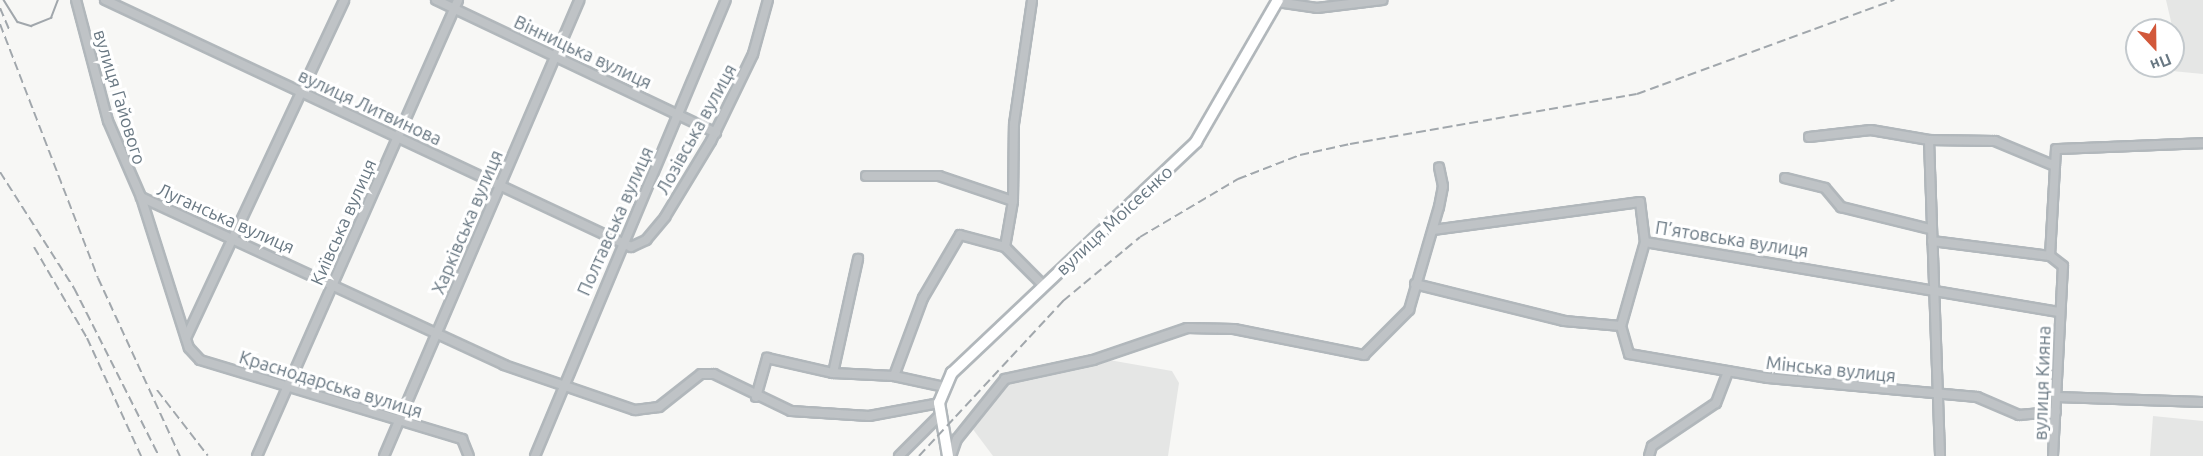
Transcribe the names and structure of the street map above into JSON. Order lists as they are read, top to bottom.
{
  "streets": {
    "street": [
      "Вінницька вулиця",
      "вулиця Гайового",
      "вулиця Литвинова",
      "Лозівська вулиця",
      "Луганська вулиця",
      "вулиця Моісеєнко",
      "Полтавська вулиця",
      "Київська вулиця",
      "Харківська вулиця",
      "П’ятовська вулиця",
      "Мінська вулиця",
      "вулиця Кияна",
      "Краснодарська вулиця"
    ]
  },
  "crossings": [
    ["Вінницька вулиця", "Лозівська вулиця"],
    ["Вінницька вулиця", "Полтавська вулиця"],
    ["Вінницька вулиця", "Київська вулиця"],
    ["Вінницька вулиця", "Харківська вулиця"],
    ["вулиця Гайового", "Луганська вулиця"],
    ["вулиця Гайового", "Краснодарська вулиця"],
    ["вулиця Литвинова", "Лозівська вулиця"],
    ["вулиця Литвинова", "Полтавська вулиця"],
    ["вулиця Литвинова", "Київська вулиця"],
    ["вулиця Литвинова", "Харківська вулиця"],
    ["Лозівська вулиця", "Полтавська вулиця"],
    ["Луганська вулиця", "Полтавська вулиця"],
    ["Луганська вулиця", "Київська вулиця"],
    ["Луганська вулиця", "Харківська вулиця"],
    ["Київська вулиця", "Краснодарська вулиця"],
    ["Харківська вулиця", "Краснодарська вулиця"],
    ["П’ятовська вулиця", "вулиця Кияна"],
    ["Мінська вулиця", "вулиця Кияна"]
  ],
  "north": "bottom"
}
